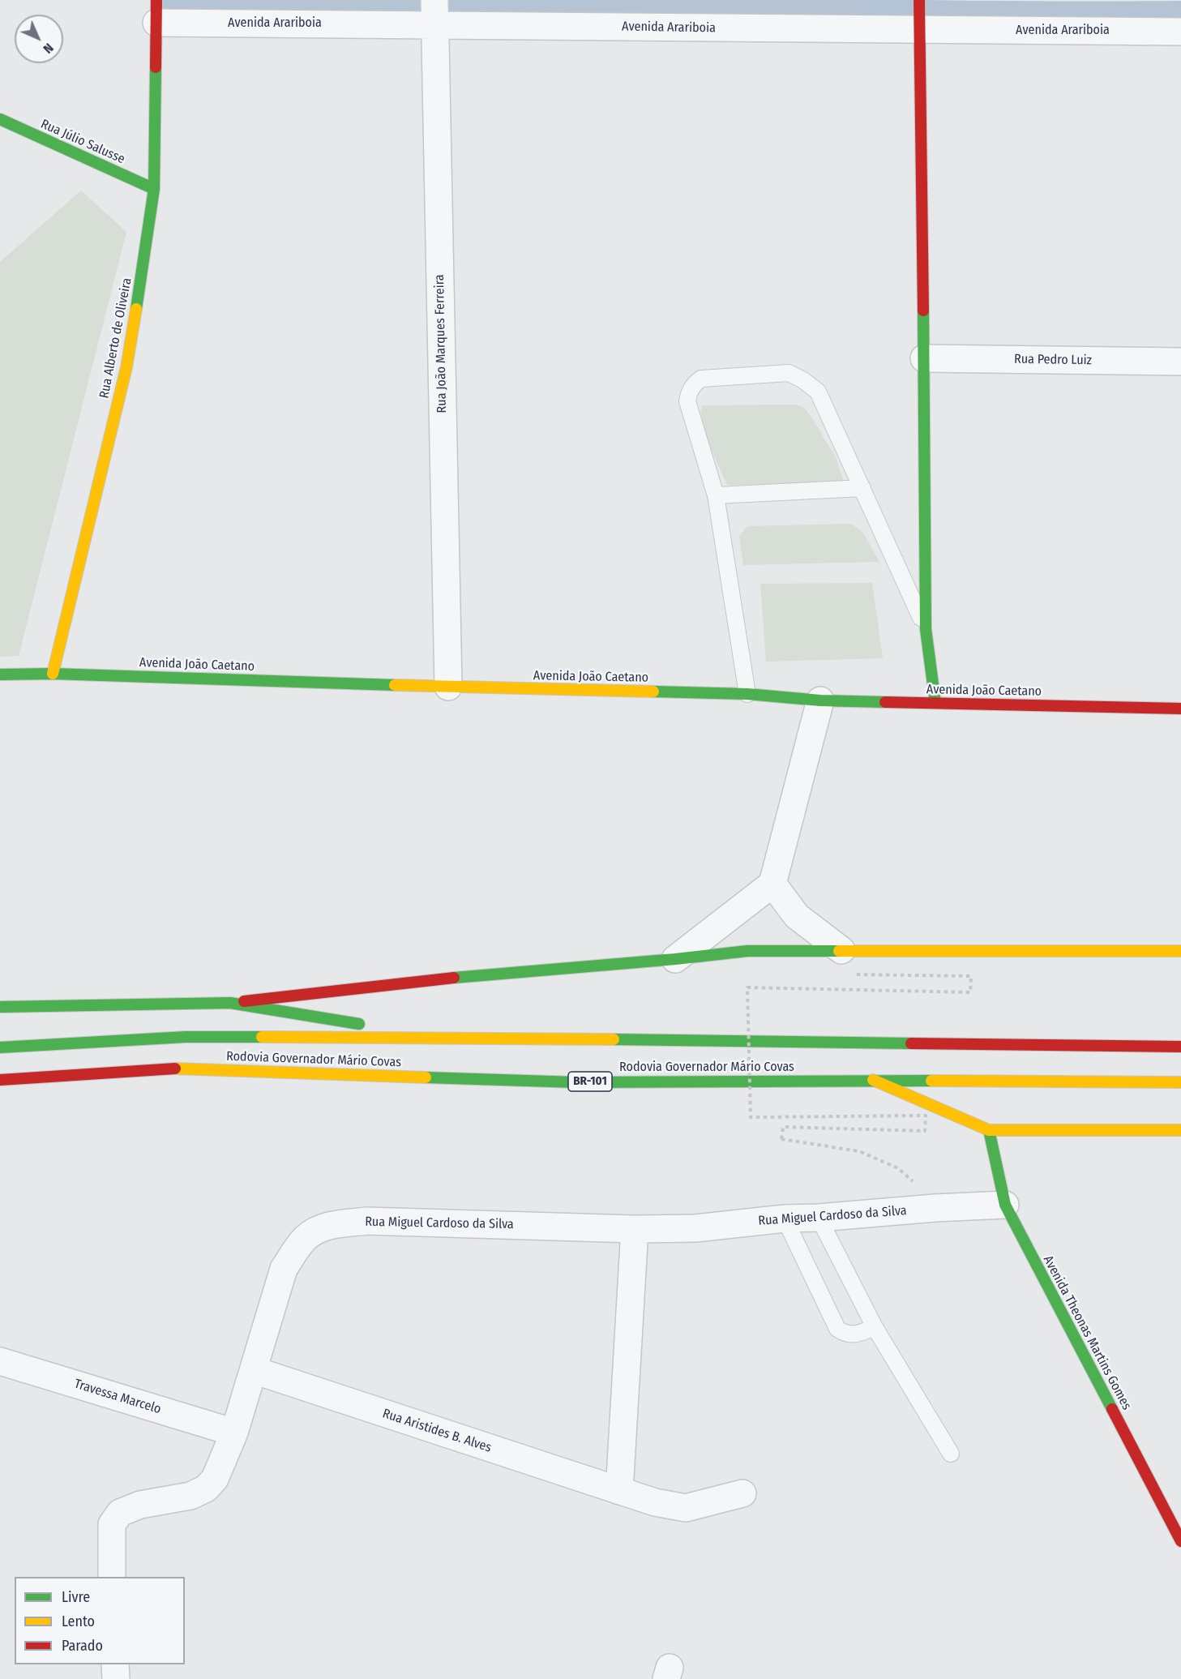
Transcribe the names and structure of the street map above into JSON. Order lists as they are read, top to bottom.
{
  "streets": {
    "main road": [
      "Rua Júlio Salusse",
      "Rua Alberto de Oliveira",
      "Avenida João Caetano",
      "Rodovia Governador Mário Covas",
      "BR-101",
      "Avenida Theonas Martins Gomes"
    ],
    "street": [
      "Avenida Arariboia",
      "Rua João Marques Ferreira",
      "Rua Pedro Luiz",
      "Rua Miguel Cardoso da Silva",
      "Travessa Marcelo",
      "Rua Aristides B. Alves"
    ]
  },
  "crossings": [
    ["Avenida Arariboia", "Rua Alberto de Oliveira"],
    ["Avenida Arariboia", "Rua João Marques Ferreira"],
    ["Rua Júlio Salusse", "Rua Alberto de Oliveira"],
    ["Rua Alberto de Oliveira", "Avenida João Caetano"],
    ["Rua João Marques Ferreira", "Avenida João Caetano"],
    ["Rua Miguel Cardoso da Silva", "Avenida Theonas Martins Gomes"],
    ["Rua Miguel Cardoso da Silva", "Travessa Marcelo"],
    ["Rua Miguel Cardoso da Silva", "Rua Aristides B. Alves"]
  ],
  "legend": ["Livre", "Lento", "Parado"],
  "north": "bottom right"
}
